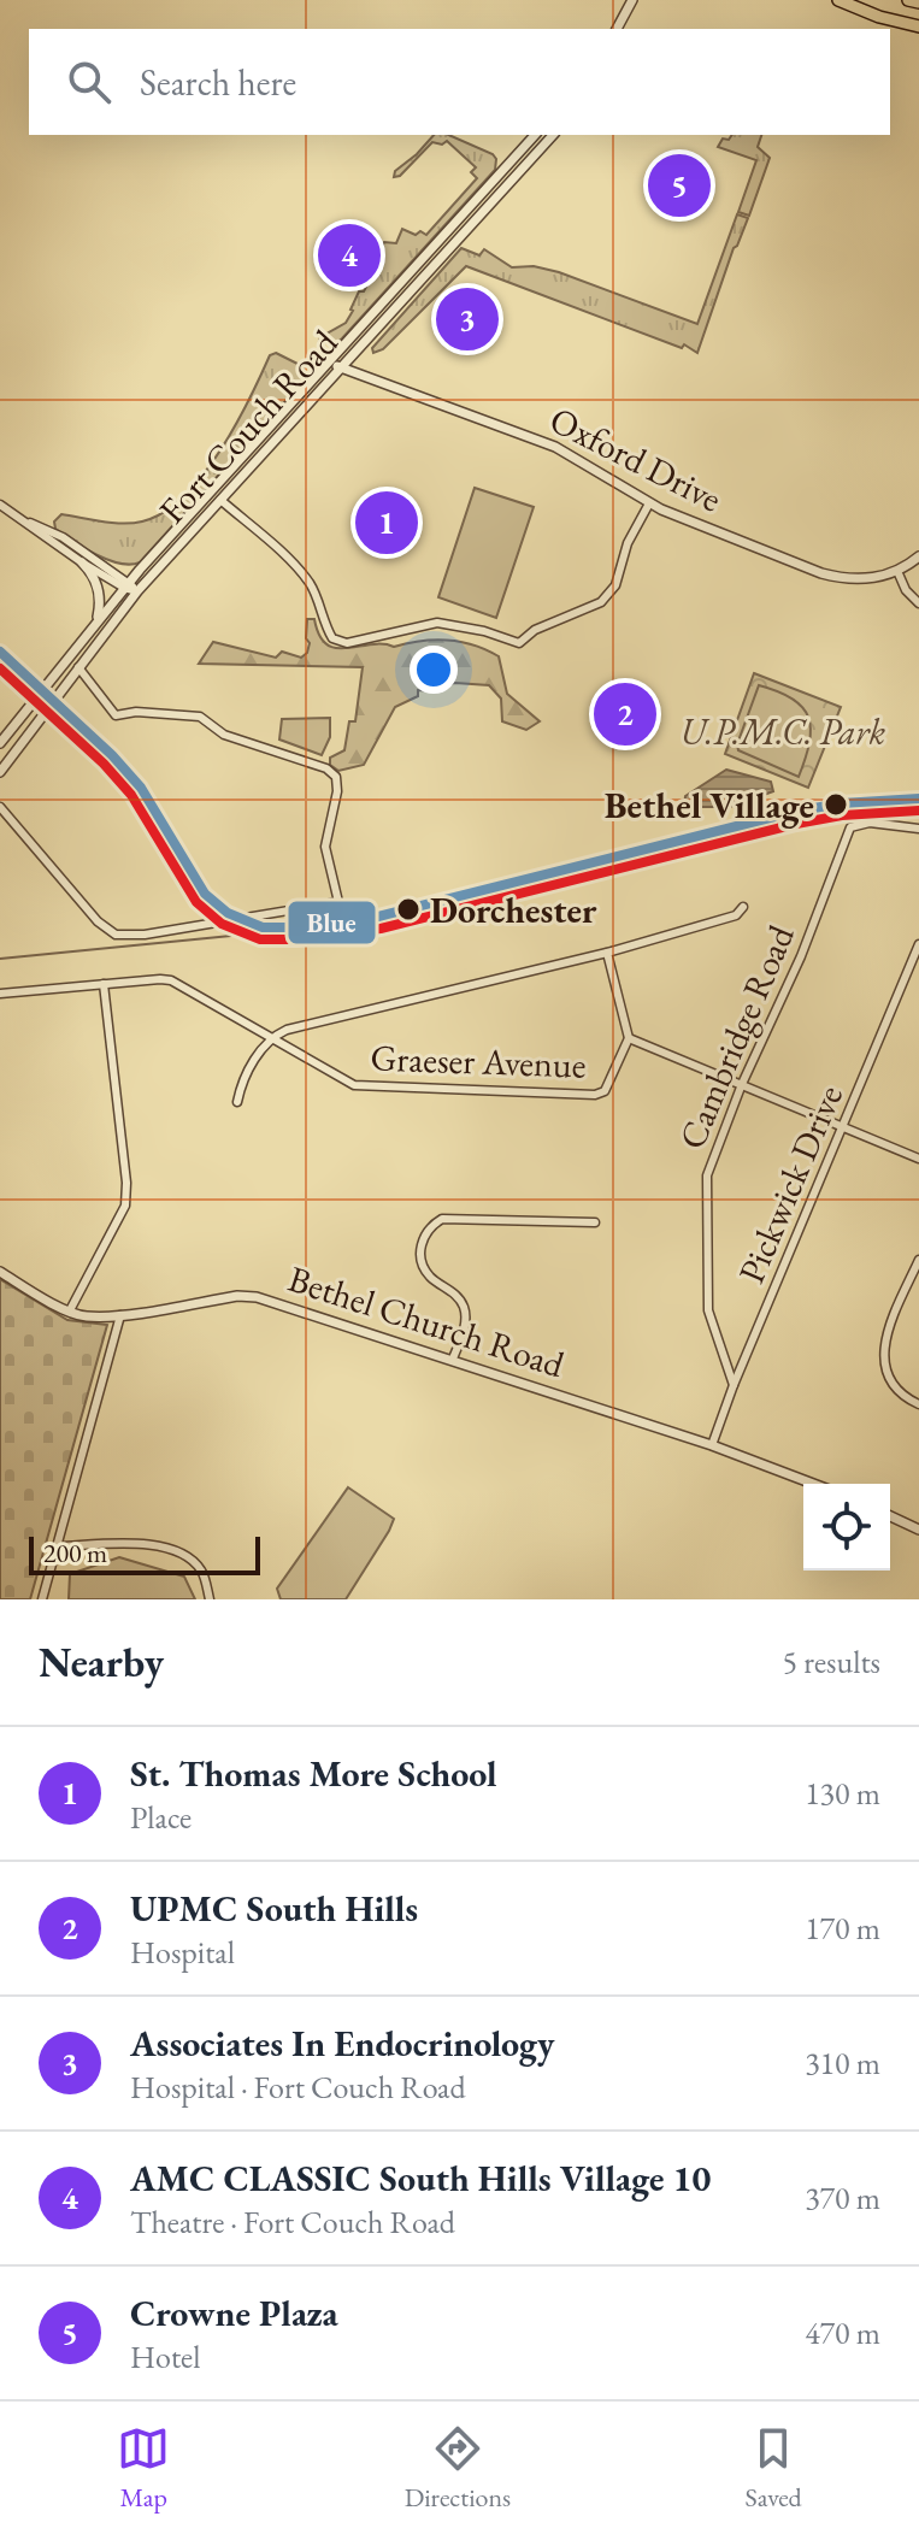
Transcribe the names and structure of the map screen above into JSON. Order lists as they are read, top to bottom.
{
  "streets": {
    "street": [
      "Fort Couch Road",
      "Oxford Drive",
      "Cambridge Road",
      "Graeser Avenue",
      "Pickwick Drive",
      "Bethel Church Road"
    ]
  },
  "crossings": [
    ["Fort Couch Road", "Oxford Drive"],
    ["Cambridge Road", "Pickwick Drive"],
    ["Pickwick Drive", "Bethel Church Road"]
  ],
  "parks": ["U.P.M.C. Park"],
  "places": ["Bethel Village", "Dorchester"],
  "lines": ["transit line Blue"],
  "scale_bar": "200 m",
  "page": {
    "search": "Search here",
    "pins": [
      "5",
      "4",
      "3",
      "1",
      "2"
    ],
    "scale": "200 m",
    "heading": ["Nearby", "5 results"],
    "list": [
      {
        "mark": "1",
        "name": "St. Thomas More School",
        "note": "Place",
        "value": "130 m"
      },
      {
        "mark": "2",
        "name": "UPMC South Hills",
        "note": "Hospital",
        "value": "170 m"
      },
      {
        "mark": "3",
        "name": "Associates In Endocrinology",
        "note": "Hospital · Fort Couch Road",
        "value": "310 m"
      },
      {
        "mark": "4",
        "name": "AMC CLASSIC South Hills Village 10",
        "note": "Theatre · Fort Couch Road",
        "value": "370 m"
      },
      {
        "mark": "5",
        "name": "Crowne Plaza",
        "note": "Hotel",
        "value": "470 m"
      }
    ],
    "nav": ["Map", "Directions", "Saved"]
  }
}
